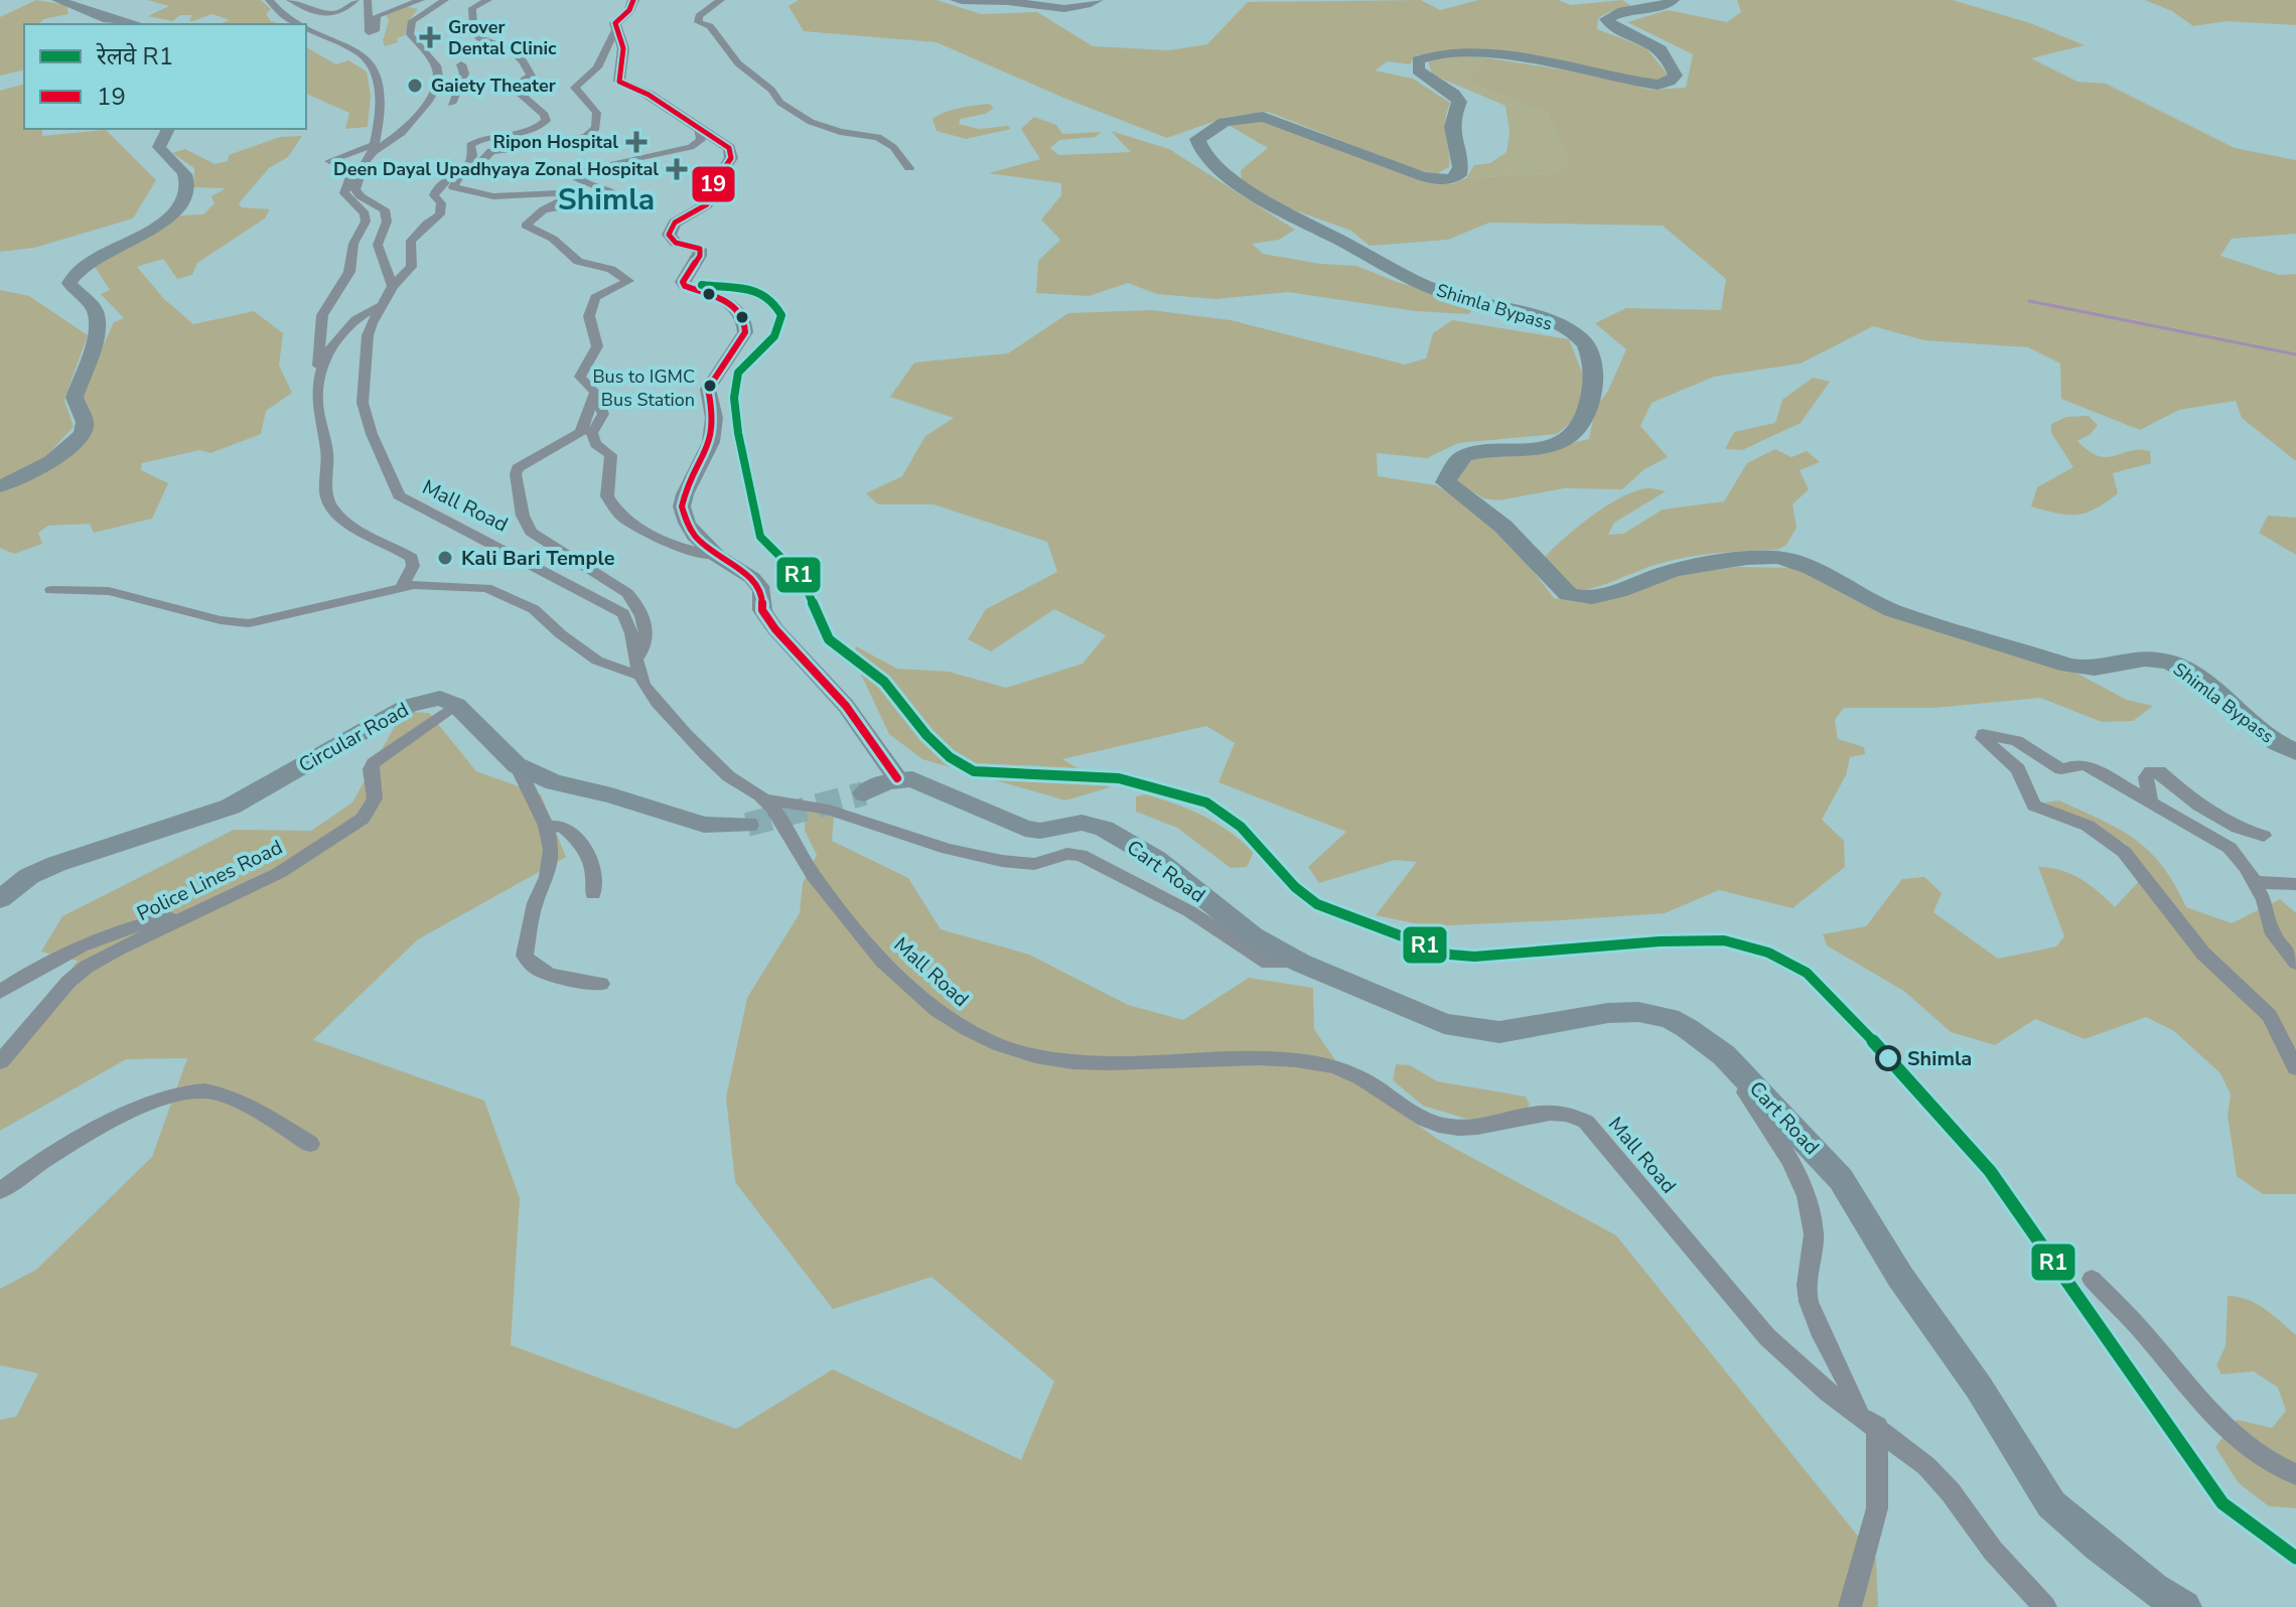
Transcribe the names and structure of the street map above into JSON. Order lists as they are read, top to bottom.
{
  "streets": {
    "highway": ["Shimla Bypass"],
    "main road": ["Circular Road", "Cart Road"],
    "street": ["Mall Road", "Police Lines Road"]
  },
  "crossings": [
    ["Circular Road", "Police Lines Road"]
  ],
  "districts": ["Shimla"],
  "places": {
    "health": ["Grover Dental Clinic", "Ripon Hospital", "Deen Dayal Upadhyaya Zonal Hospital"],
    "other": [
      "Gaiety Theater",
      "Bus to IGMC Bus Station",
      "Kali Bari Temple",
      "Shimla"
    ]
  },
  "lines": ["transit line 19", "rail line R1"],
  "legend": ["रेलवे R1", "19"]
}
